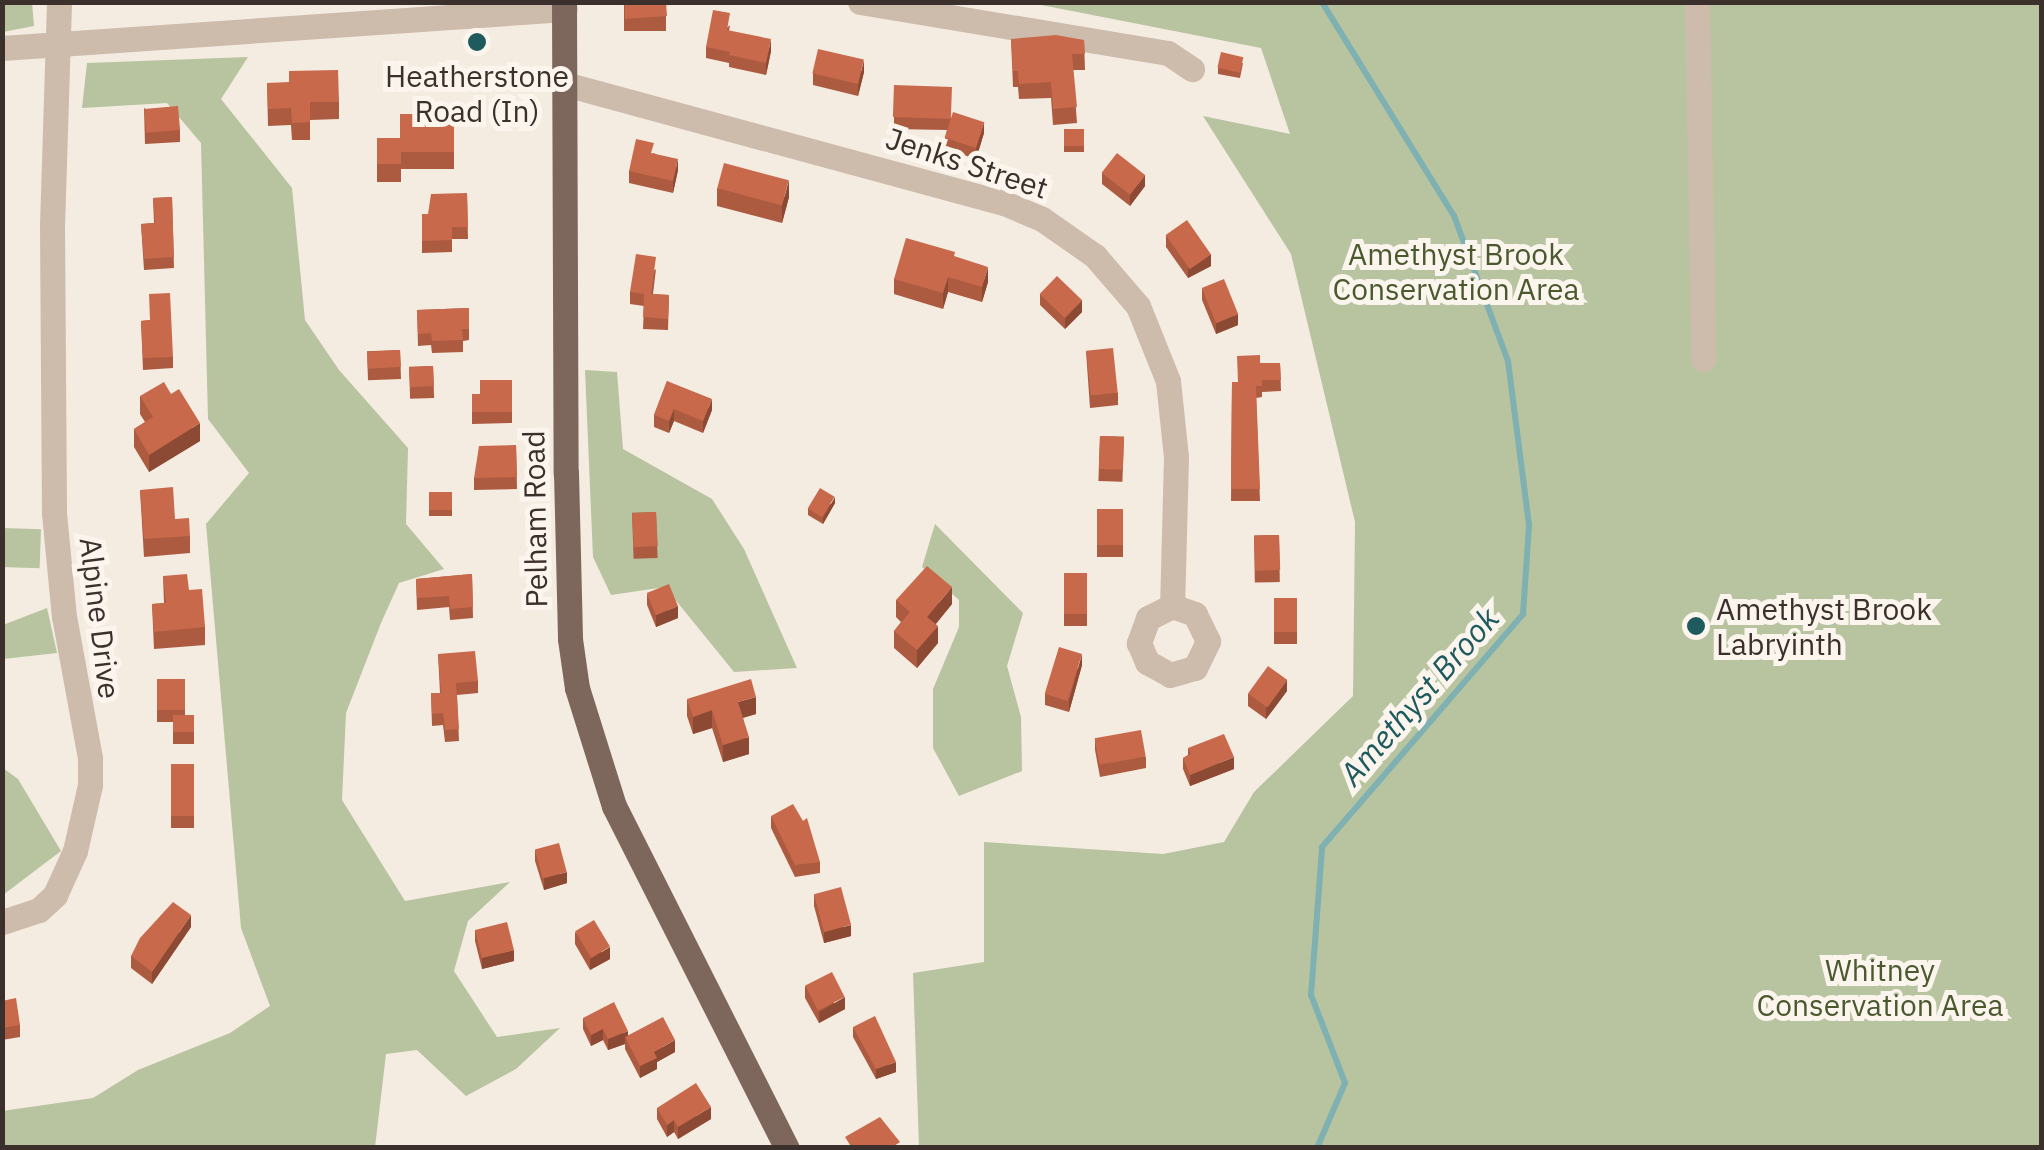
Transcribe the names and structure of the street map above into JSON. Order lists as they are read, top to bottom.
{
  "streets": {
    "main road": ["Pelham Road"],
    "street": ["Jenks Street", "Alpine Drive"]
  },
  "crossings": [
    ["Jenks Street", "Pelham Road"]
  ],
  "water": ["Amethyst Brook"],
  "parks": ["Amethyst Brook Conservation Area", "Whitney Conservation Area"],
  "places": ["Heatherstone Road (In)", "Amethyst Brook Labryinth"]
}
